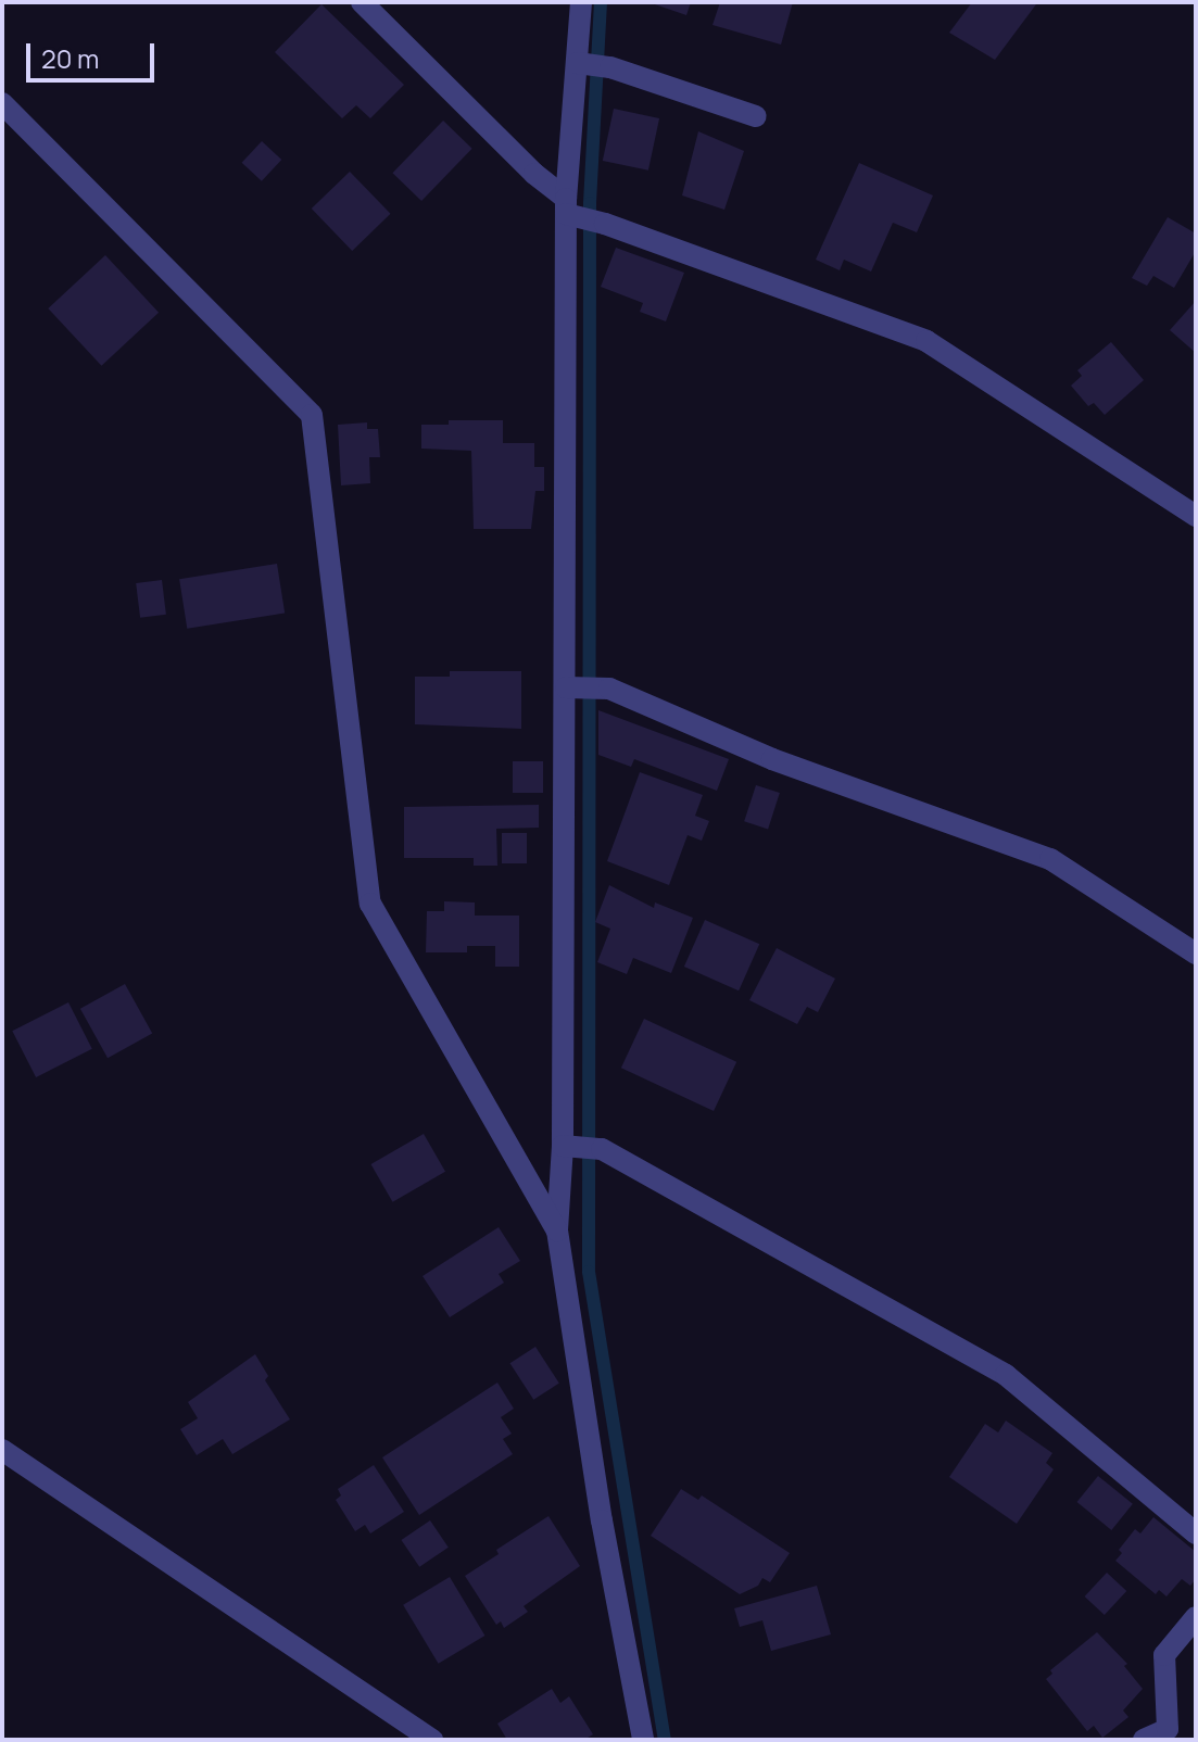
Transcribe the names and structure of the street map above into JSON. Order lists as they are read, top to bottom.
{
  "scale_bar": "20 m"
}
